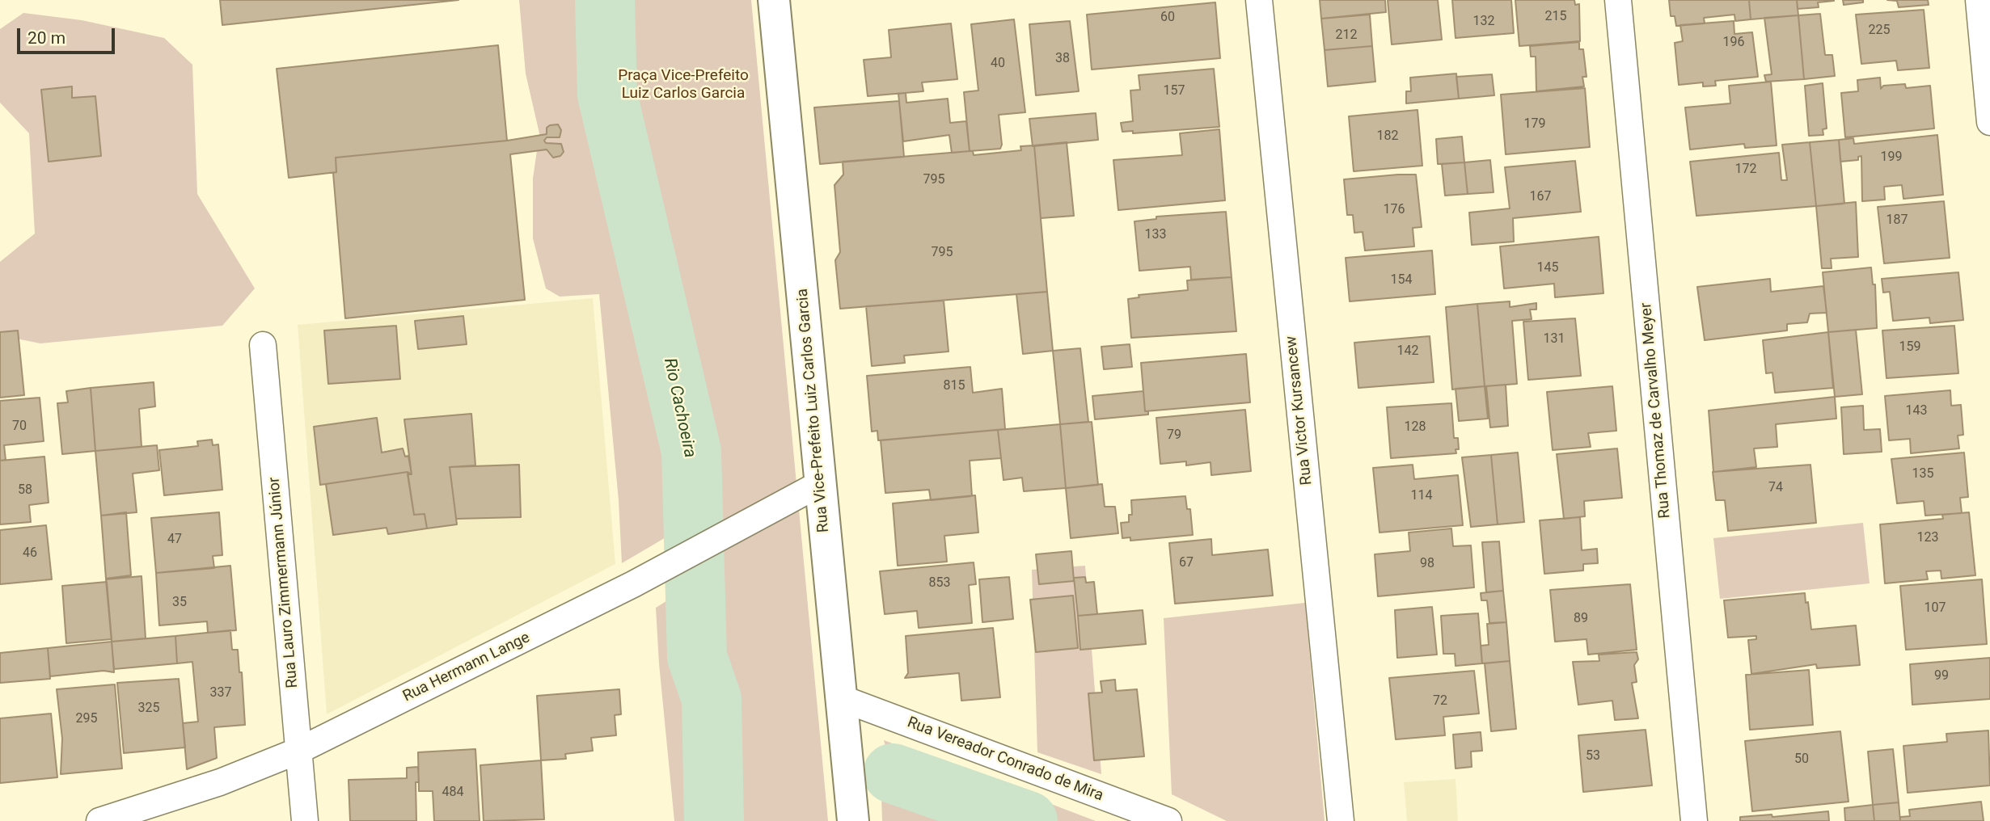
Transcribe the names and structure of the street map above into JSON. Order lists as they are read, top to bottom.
{
  "streets": {
    "main road": ["Rua Vice-Prefeito Luiz Carlos Garcia"],
    "street": [
      "Rua Victor Kursancew",
      "Rua Thomaz de Carvalho Meyer",
      "Rua Lauro Zimmermann Júnior",
      "Rua Hermann Lange",
      "Rua Vereador Conrado de Mira"
    ]
  },
  "crossings": [
    ["Rua Vice-Prefeito Luiz Carlos Garcia", "Rua Hermann Lange"],
    ["Rua Vice-Prefeito Luiz Carlos Garcia", "Rua Vereador Conrado de Mira"],
    ["Rua Lauro Zimmermann Júnior", "Rua Hermann Lange"]
  ],
  "water": ["Rio Cachoeira"],
  "parks": ["Praça Vice-Prefeito Luiz Carlos Garcia"],
  "house_numbers": [
    "215",
    "60",
    "132",
    "225",
    "212",
    "196",
    "38",
    "40",
    "157",
    "179",
    "182",
    "199",
    "172",
    "795",
    "167",
    "176",
    "187",
    "133",
    "795",
    "145",
    "154",
    "131",
    "159",
    "142",
    "815",
    "143",
    "70",
    "128",
    "79",
    "135",
    "74",
    "58",
    "114",
    "123",
    "47",
    "46",
    "67",
    "98",
    "853",
    "35",
    "107",
    "89",
    "99",
    "337",
    "72",
    "325",
    "295",
    "53",
    "50",
    "484"
  ],
  "scale_bar": "20 m"
}
